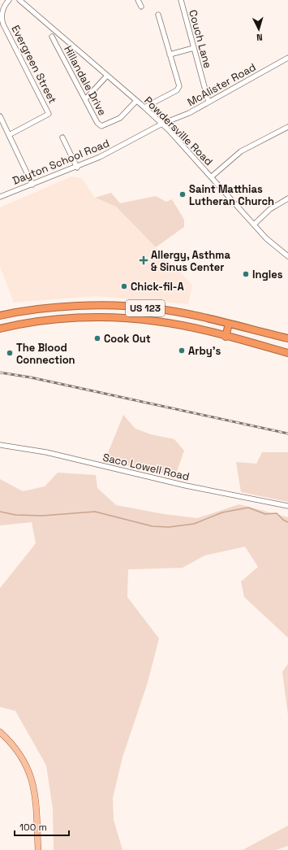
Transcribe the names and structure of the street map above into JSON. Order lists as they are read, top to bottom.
{
  "streets": {
    "highway": ["US 123"],
    "street": [
      "Couch Lane",
      "Evergreen Street",
      "Hillandale Drive",
      "McAlister Road",
      "Powdersville Road",
      "Dayton School Road",
      "Saco Lowell Road"
    ]
  },
  "crossings": [
    ["Couch Lane", "McAlister Road"],
    ["Hillandale Drive", "Powdersville Road"],
    ["McAlister Road", "Powdersville Road"],
    ["McAlister Road", "Dayton School Road"],
    ["Powdersville Road", "Dayton School Road"]
  ],
  "places": {
    "other": [
      "Saint Matthias Lutheran Church",
      "Ingles",
      "Chick-fil-A",
      "Cook Out",
      "Arby's",
      "The Blood Connection"
    ],
    "health": ["Allergy, Asthma & Sinus Center"]
  },
  "scale_bar": "100 m",
  "north": "bottom"
}
